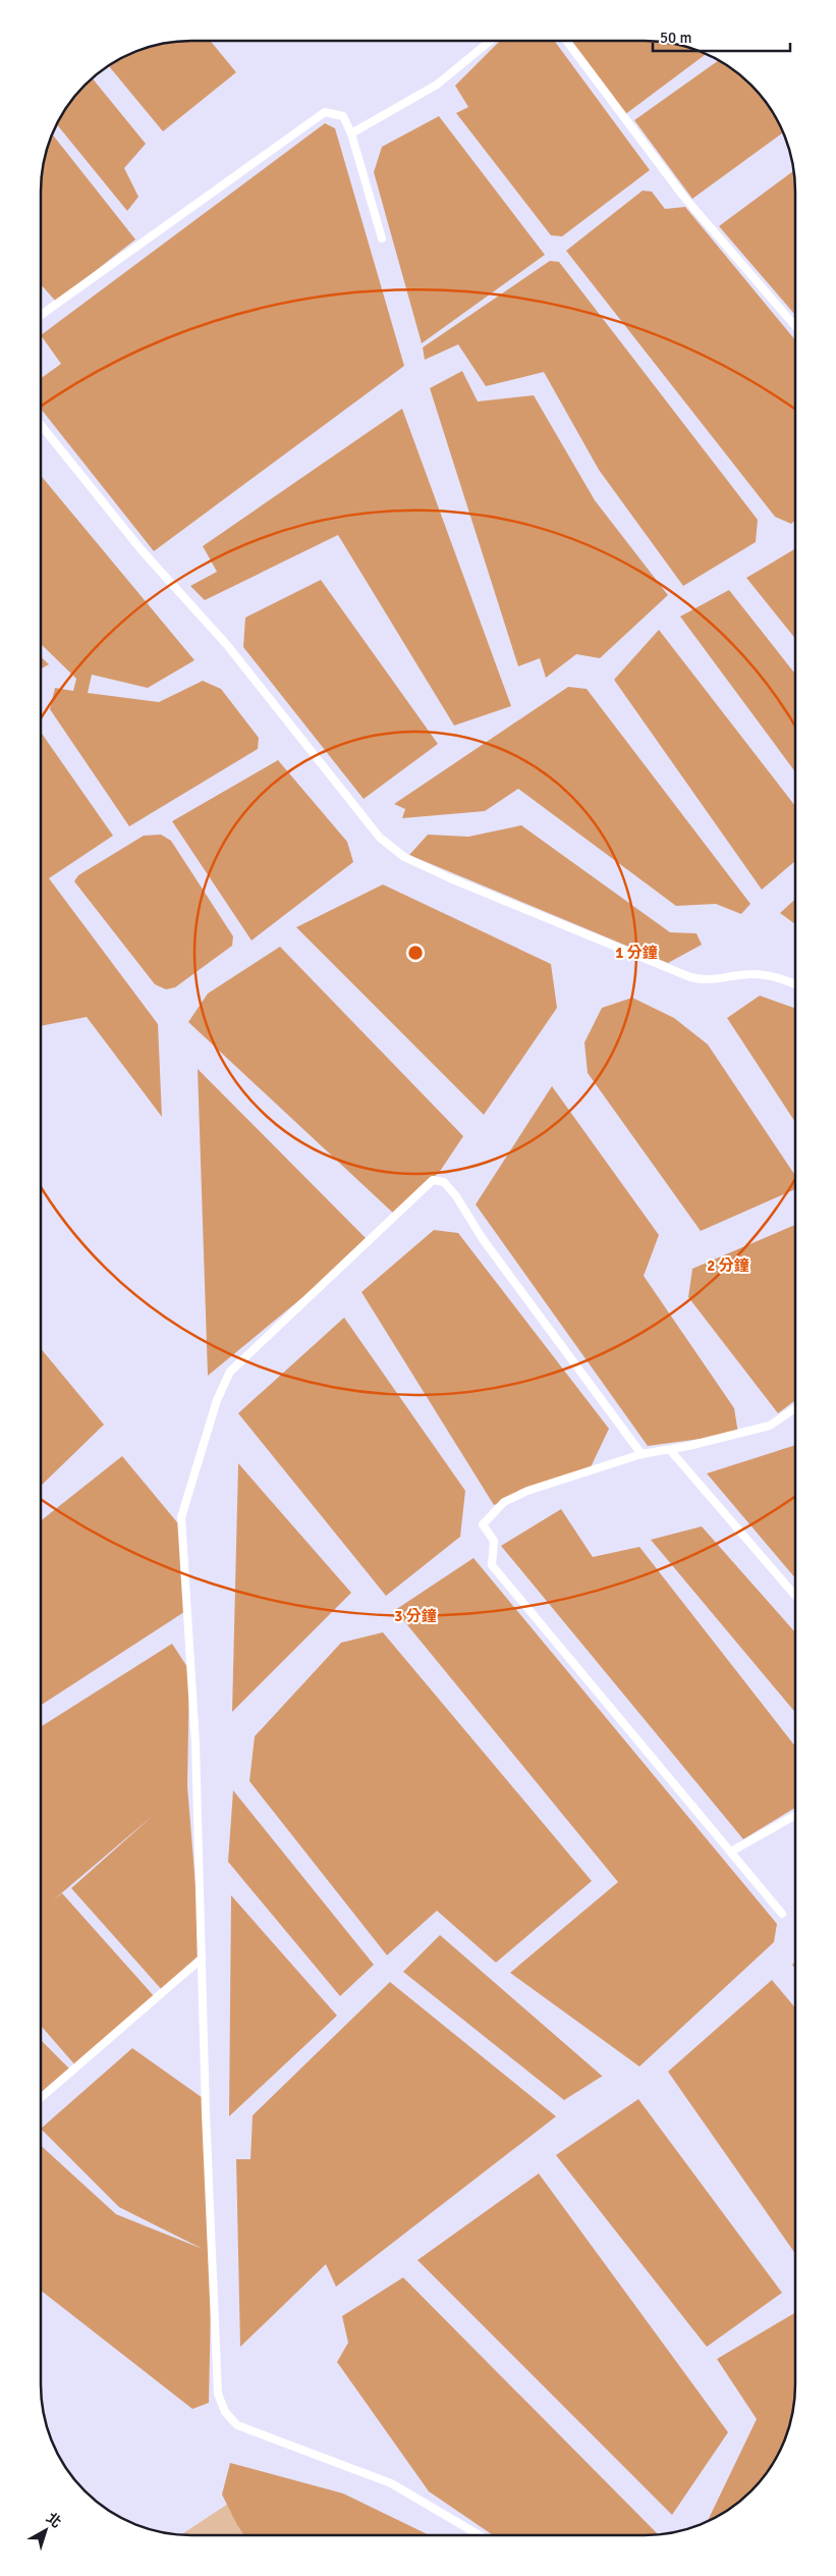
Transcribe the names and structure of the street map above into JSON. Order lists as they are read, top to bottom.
{
  "scale_bar": "50 m",
  "north": "top right",
  "rings": ["1 分鐘", "2 分鐘", "3 分鐘"]
}
